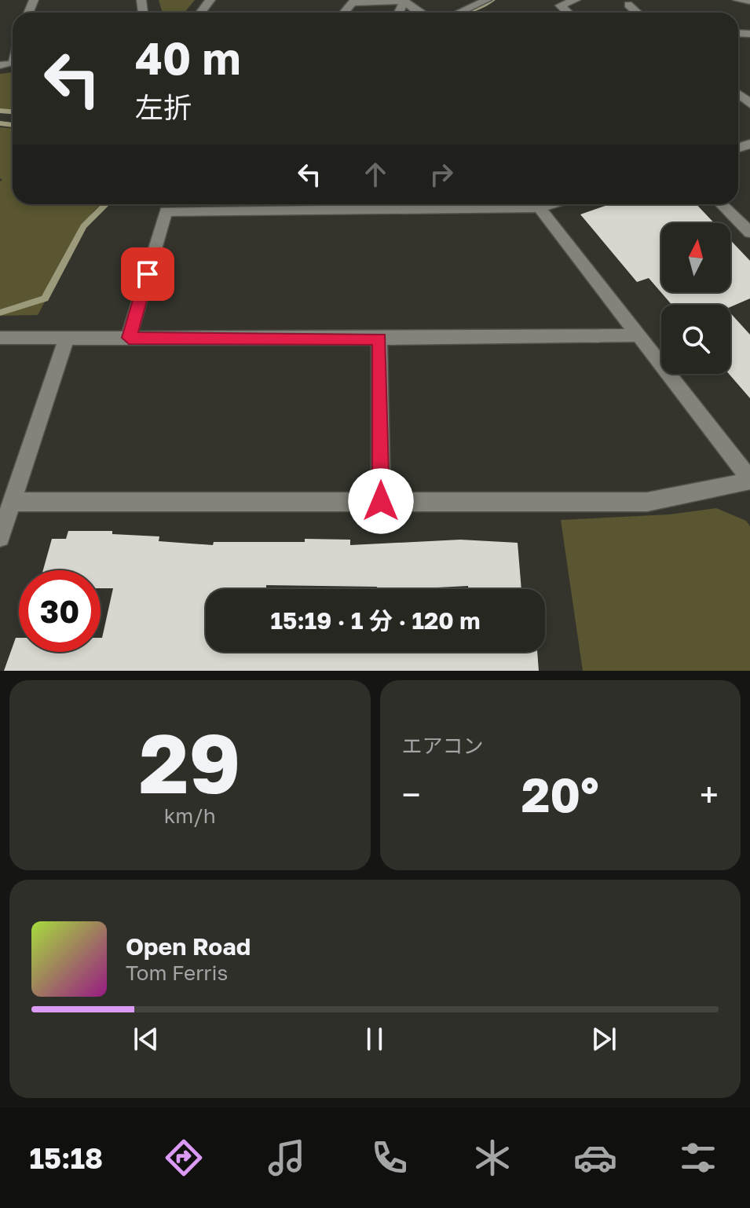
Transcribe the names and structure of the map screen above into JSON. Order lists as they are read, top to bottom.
{
  "north": "top",
  "page": {
    "turn": ["40 m", "左折"],
    "limit": "30",
    "trip": "15:19 · 1 分 · 120 m",
    "tile": [
      ["29", "km/h"],
      "エアコン"
    ],
    "heat": ["−", "20°", "+"],
    "song": ["Open Road", "Tom Ferris"],
    "tabs": "15:18"
  }
}
